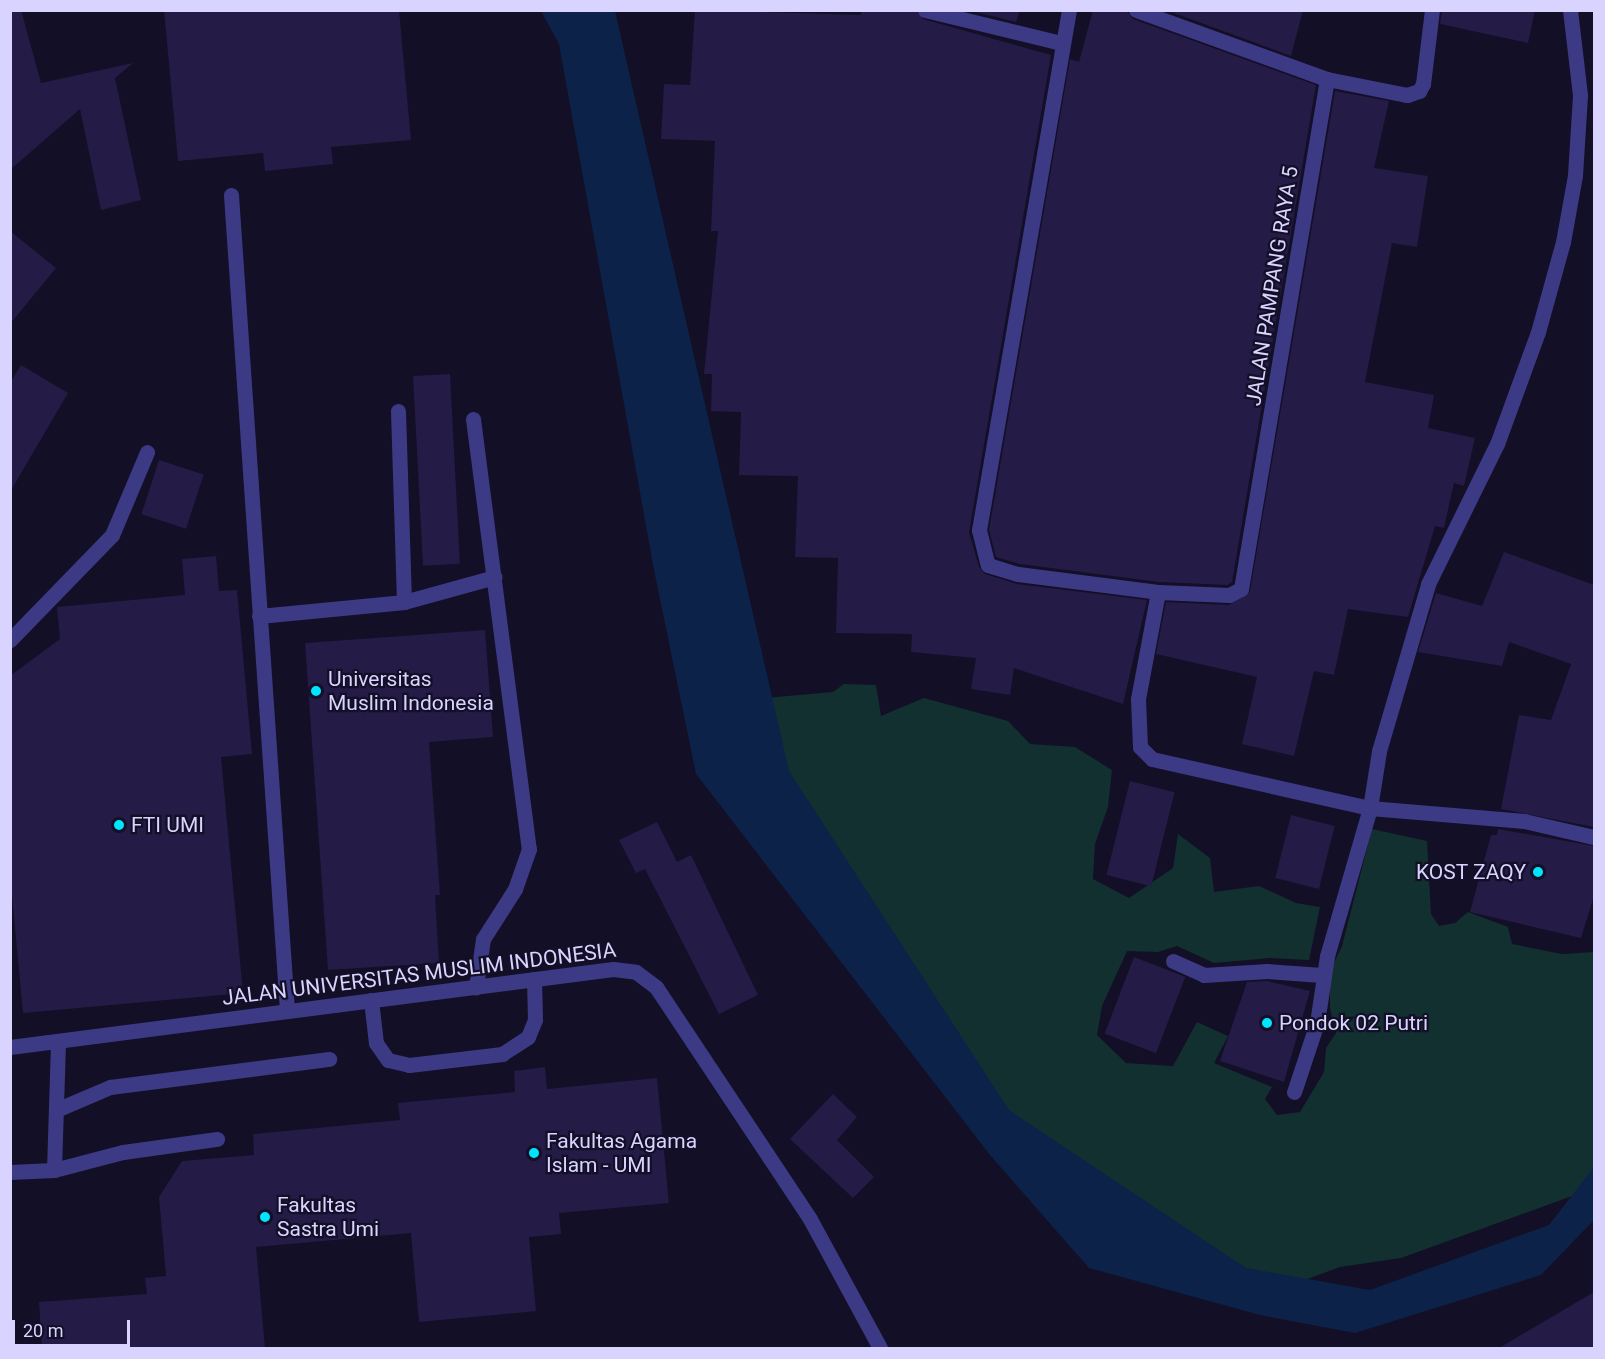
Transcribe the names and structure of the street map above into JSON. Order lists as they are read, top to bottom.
{
  "streets": {
    "street": ["JALAN PAMPANG RAYA 5", "JALAN UNIVERSITAS MUSLIM INDONESIA"]
  },
  "places": [
    "Universitas Muslim Indonesia",
    "FTI UMI",
    "KOST ZAQY",
    "Pondok 02 Putri",
    "Fakultas Agama Islam - UMI",
    "Fakultas Sastra Umi"
  ],
  "scale_bar": "20 m"
}
